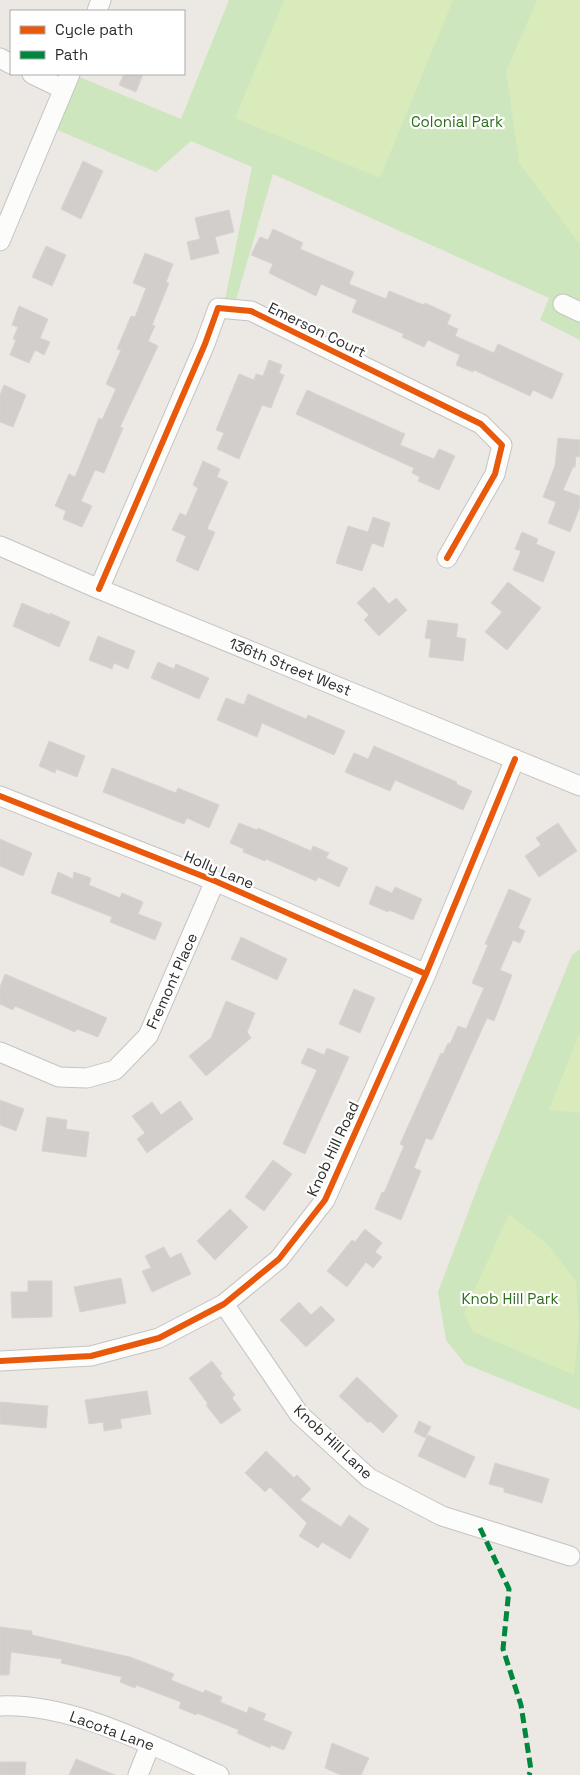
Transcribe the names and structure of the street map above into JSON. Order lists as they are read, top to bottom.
{
  "streets": {
    "street": [
      "Emerson Court",
      "136th Street West",
      "Holly Lane",
      "Fremont Place",
      "Knob Hill Road",
      "Knob Hill Lane",
      "Lacota Lane"
    ]
  },
  "crossings": [
    ["Emerson Court", "136th Street West"],
    ["136th Street West", "Knob Hill Road"],
    ["Holly Lane", "Fremont Place"],
    ["Holly Lane", "Knob Hill Road"],
    ["Knob Hill Road", "Knob Hill Lane"]
  ],
  "parks": ["Colonial Park", "Knob Hill Park"],
  "legend": ["Cycle path", "Path"]
}
